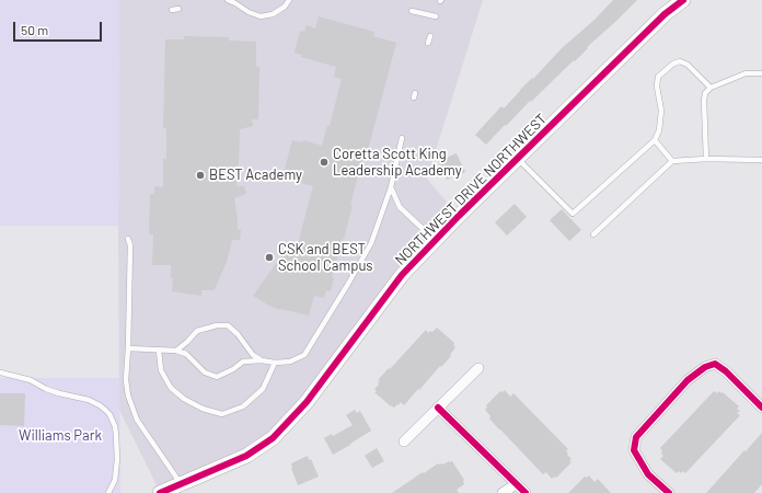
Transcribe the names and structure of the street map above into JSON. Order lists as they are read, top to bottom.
{
  "streets": {
    "street": ["NORTHWEST DRIVE NORTHWEST"]
  },
  "parks": ["Williams Park"],
  "places": ["Coretta Scott King Leadership Academy", "BEST Academy", "CSK and BEST School Campus"],
  "scale_bar": "50 m"
}
